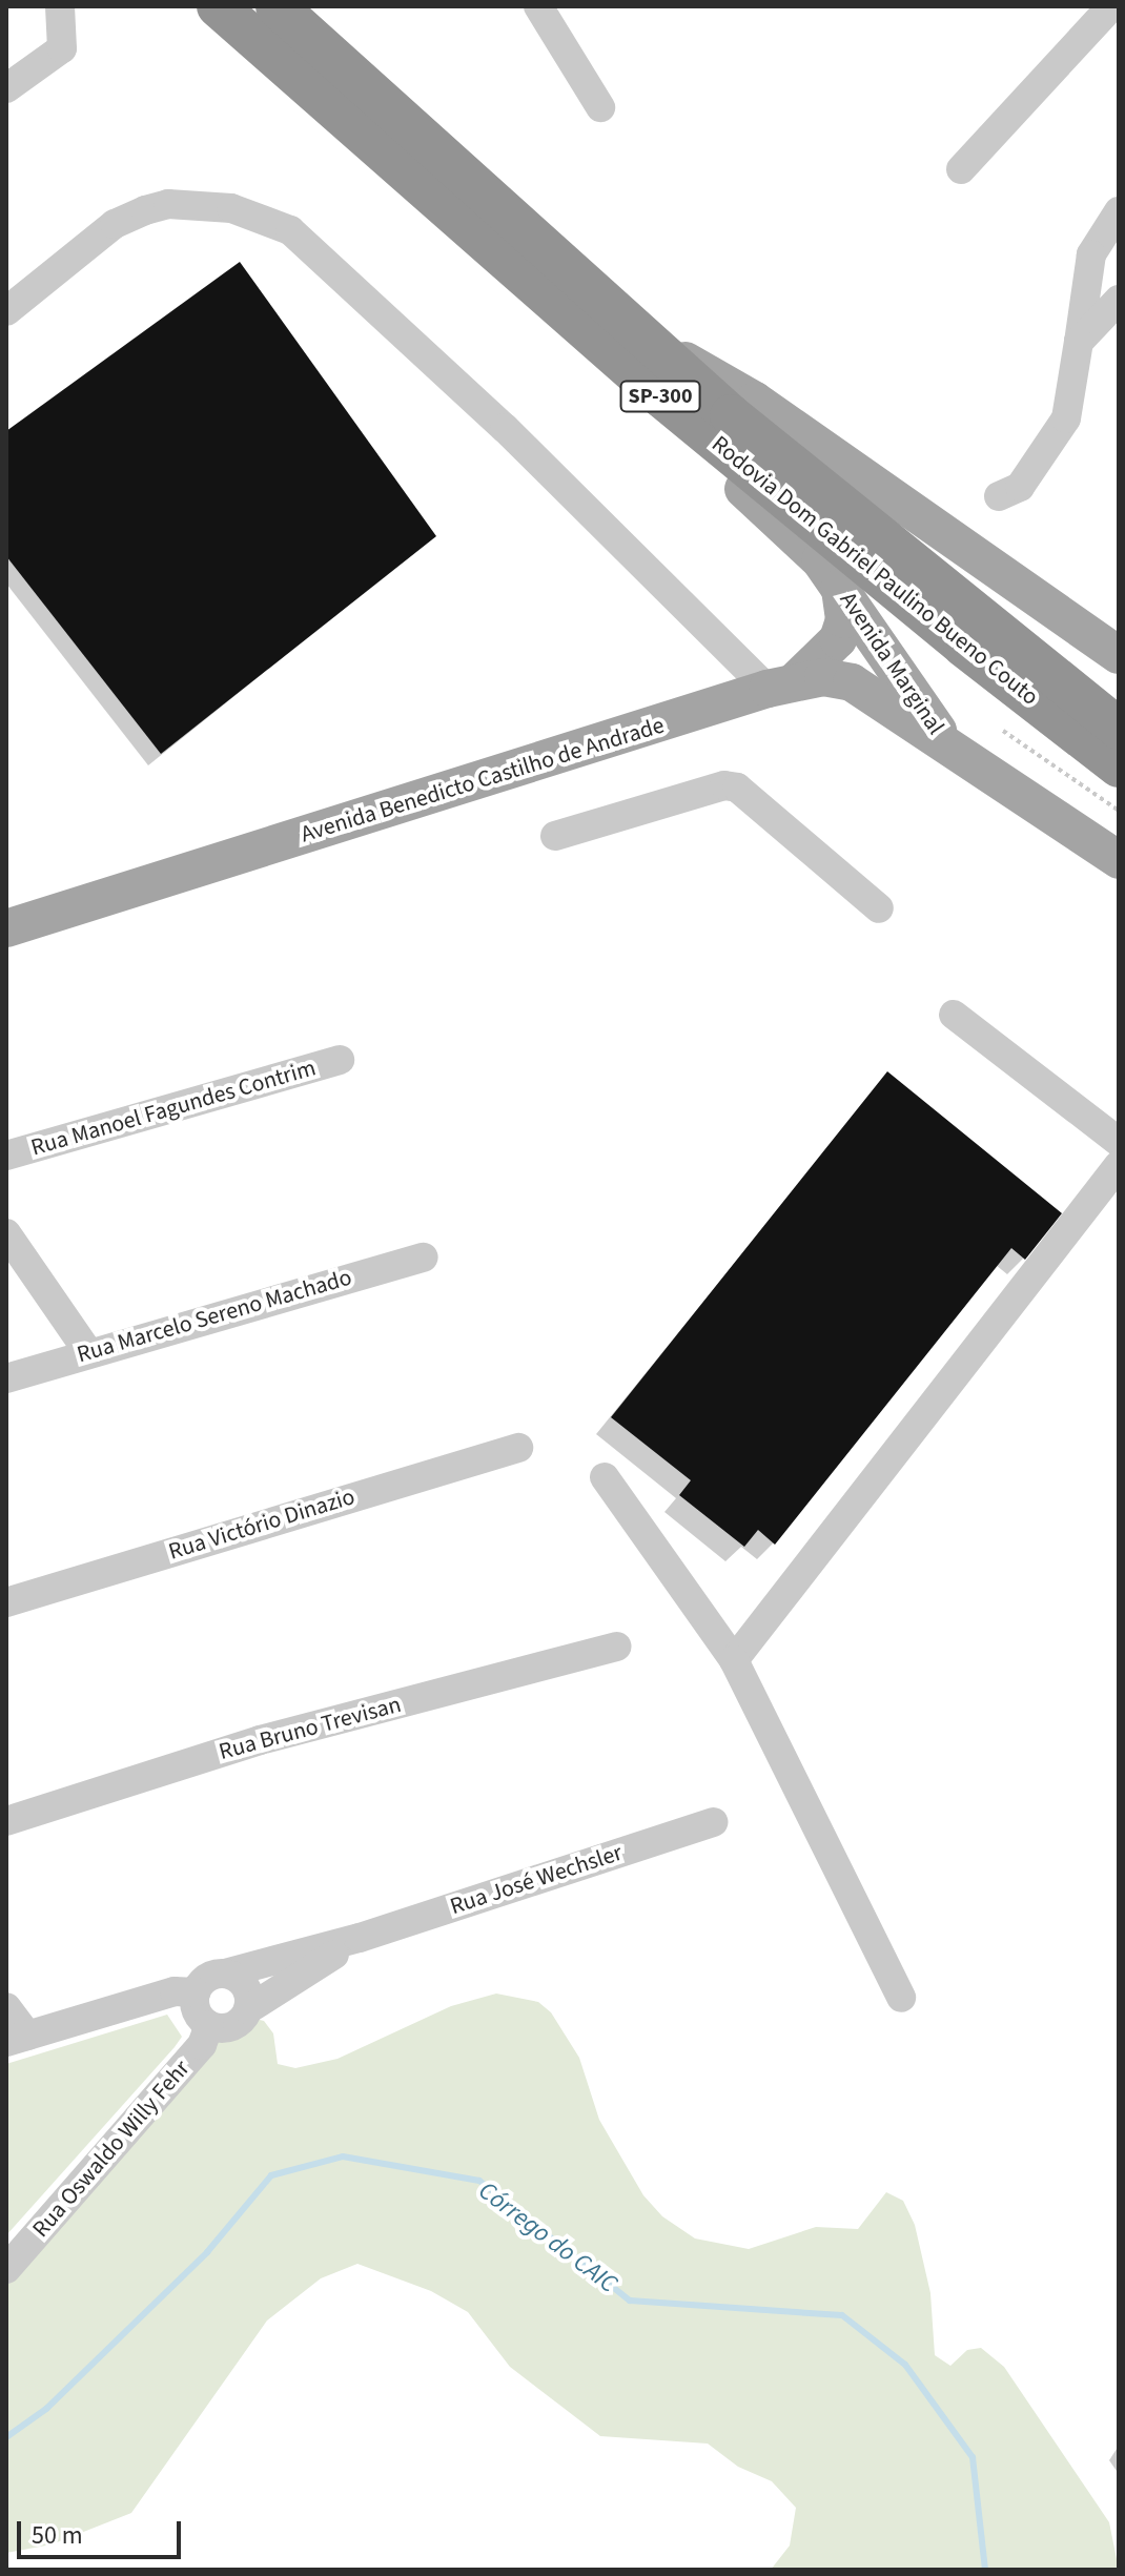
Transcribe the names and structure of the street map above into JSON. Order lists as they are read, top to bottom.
{
  "streets": {
    "highway": ["SP-300", "Rodovia Dom Gabriel Paulino Bueno Couto"],
    "main road": ["Avenida Marginal", "Avenida Benedicto Castilho de Andrade"],
    "street": [
      "Rua Manoel Fagundes Contrim",
      "Rua Marcelo Sereno Machado",
      "Rua Victório Dinazio",
      "Rua Bruno Trevisan",
      "Rua José Wechsler",
      "Rua Oswaldo Willy Fehr"
    ]
  },
  "crossings": [
    ["Rodovia Dom Gabriel Paulino Bueno Couto", "Avenida Marginal"],
    ["Avenida Marginal", "Avenida Benedicto Castilho de Andrade"],
    ["Rua José Wechsler", "Rua Oswaldo Willy Fehr"]
  ],
  "water": ["Córrego do CAIC"],
  "scale_bar": "50 m"
}
